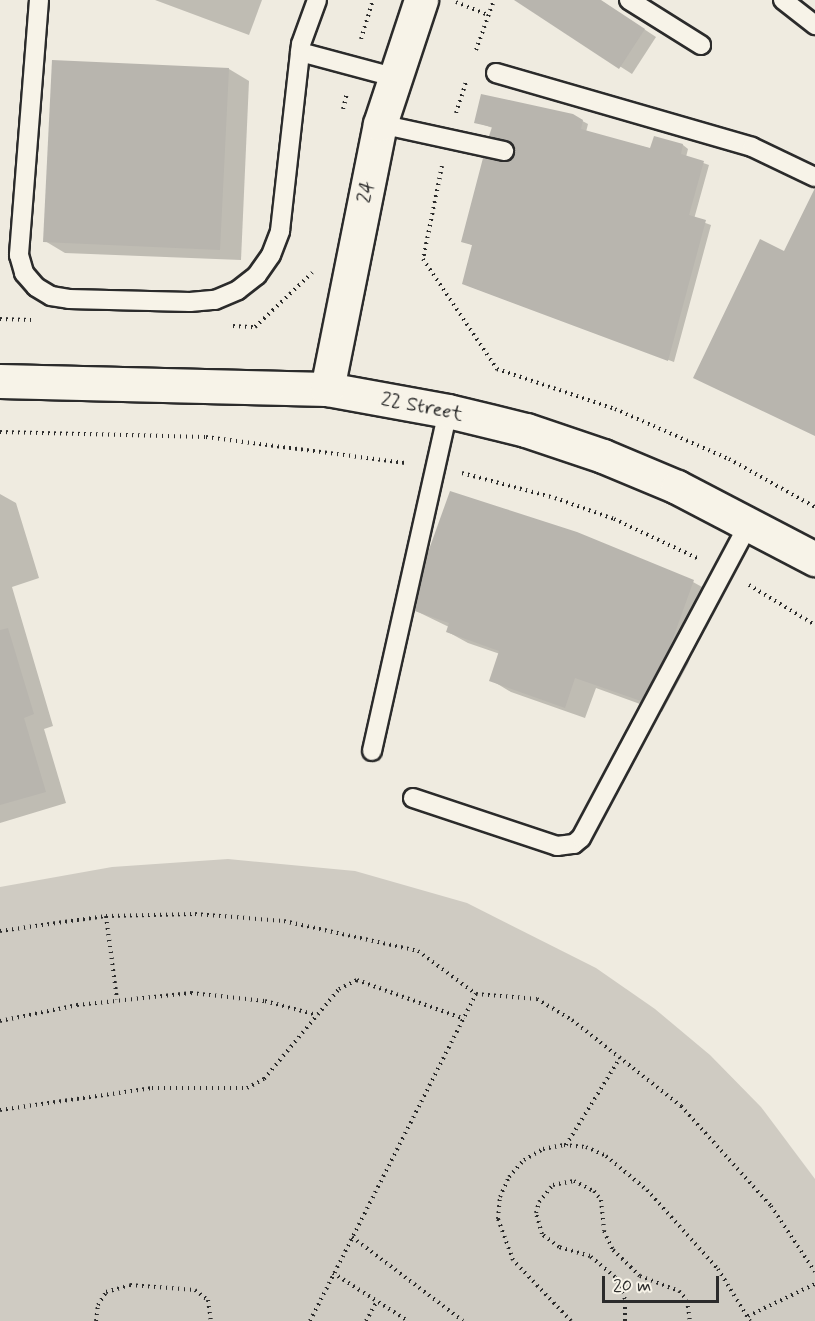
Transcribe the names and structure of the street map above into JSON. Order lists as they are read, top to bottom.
{
  "streets": {
    "street": ["24", "22 Street"]
  },
  "crossings": [
    ["24", "22 Street"]
  ],
  "scale_bar": "20 m"
}
